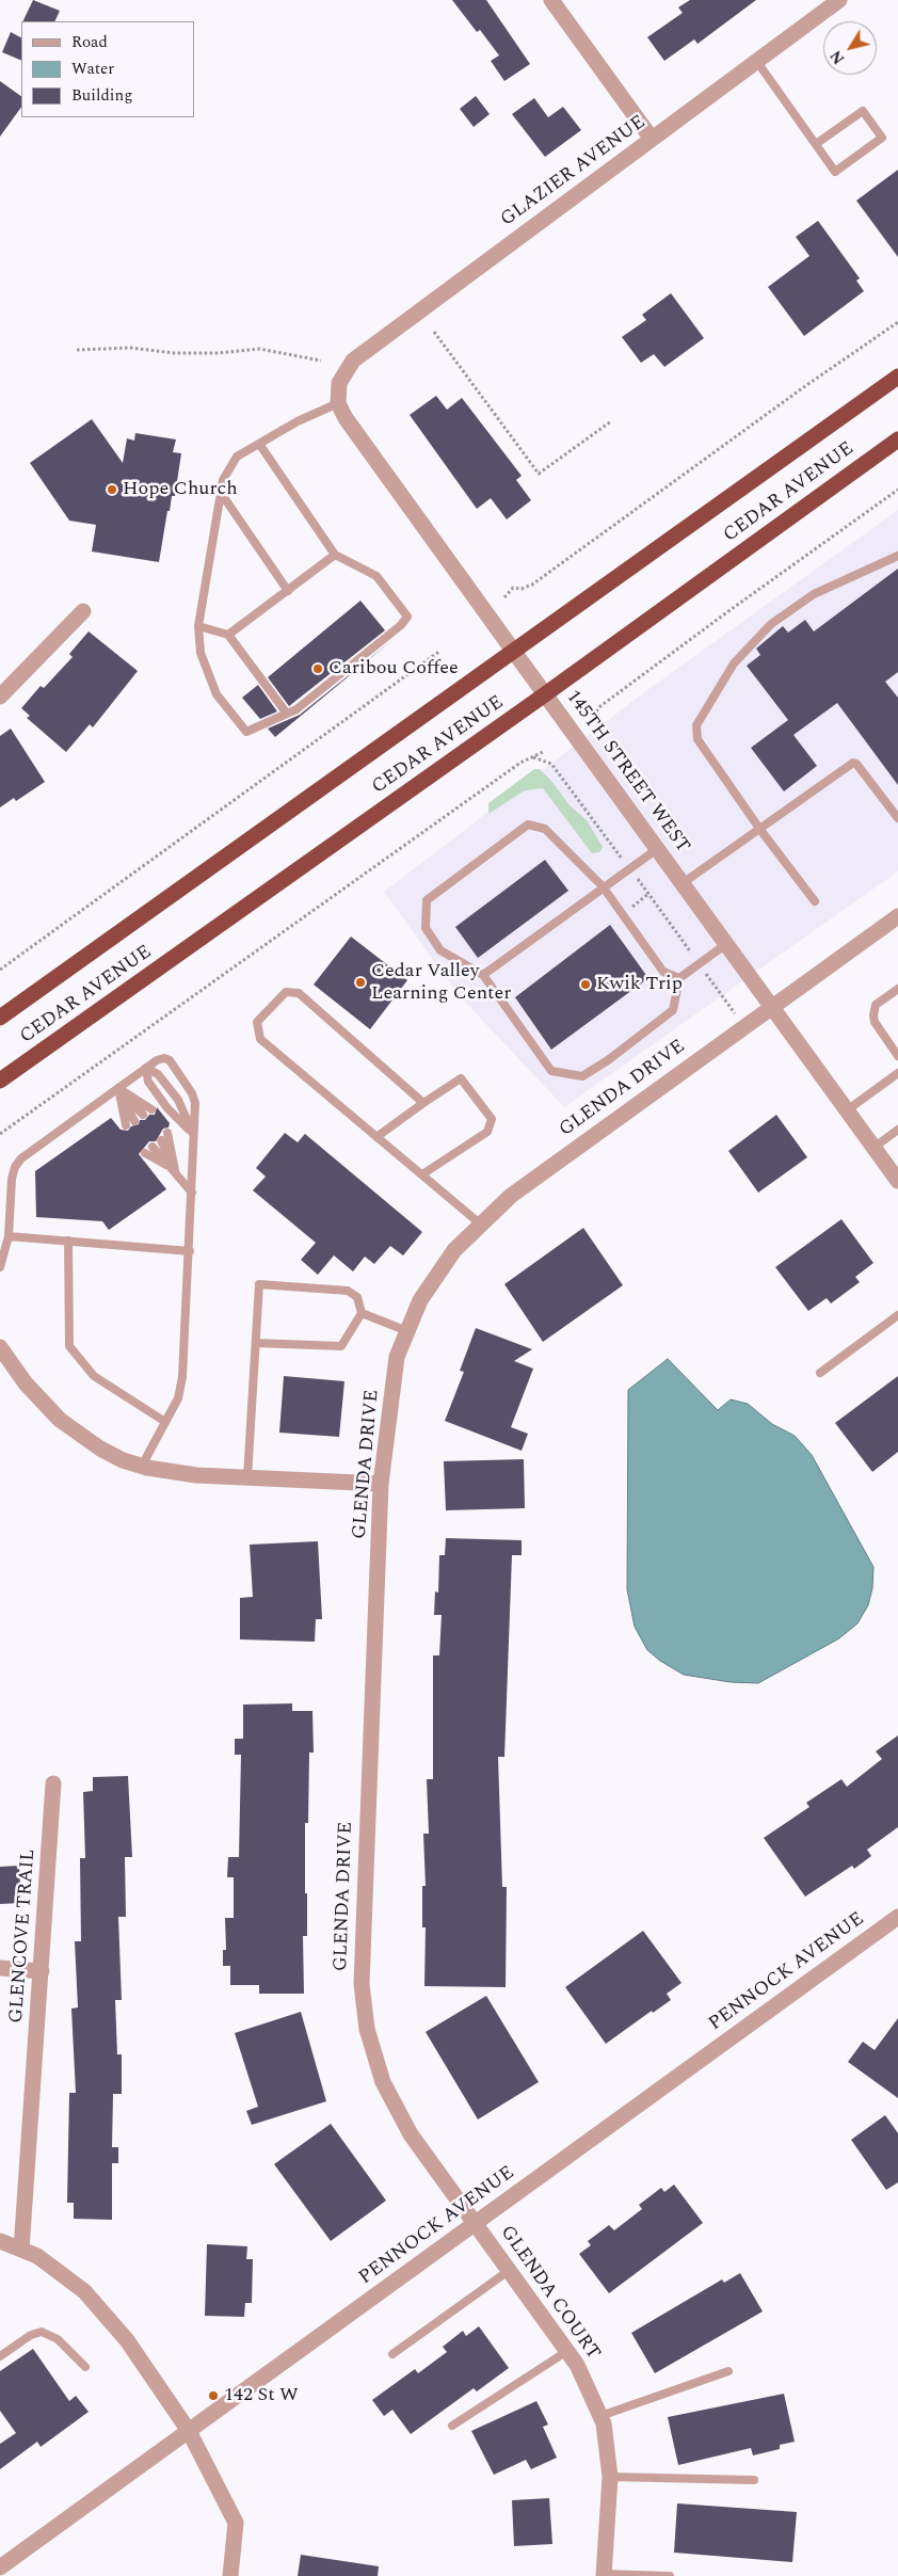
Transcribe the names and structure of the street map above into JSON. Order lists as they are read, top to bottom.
{
  "streets": {
    "highway": ["CEDAR AVENUE"],
    "street": [
      "GLAZIER AVENUE",
      "145TH STREET WEST",
      "GLENDA DRIVE",
      "GLENCOVE TRAIL",
      "PENNOCK AVENUE",
      "GLENDA COURT"
    ]
  },
  "crossings": [
    ["GLAZIER AVENUE", "145TH STREET WEST"],
    ["CEDAR AVENUE", "145TH STREET WEST"],
    ["145TH STREET WEST", "GLENDA DRIVE"],
    ["GLENDA DRIVE", "PENNOCK AVENUE"],
    ["GLENDA DRIVE", "GLENDA COURT"],
    ["PENNOCK AVENUE", "GLENDA COURT"]
  ],
  "places": [
    "Hope Church",
    "Caribou Coffee",
    "Cedar Valley Learning Center",
    "Kwik Trip",
    "142 St W"
  ],
  "legend": ["Road", "Water", "Building"],
  "north": "bottom left"
}
